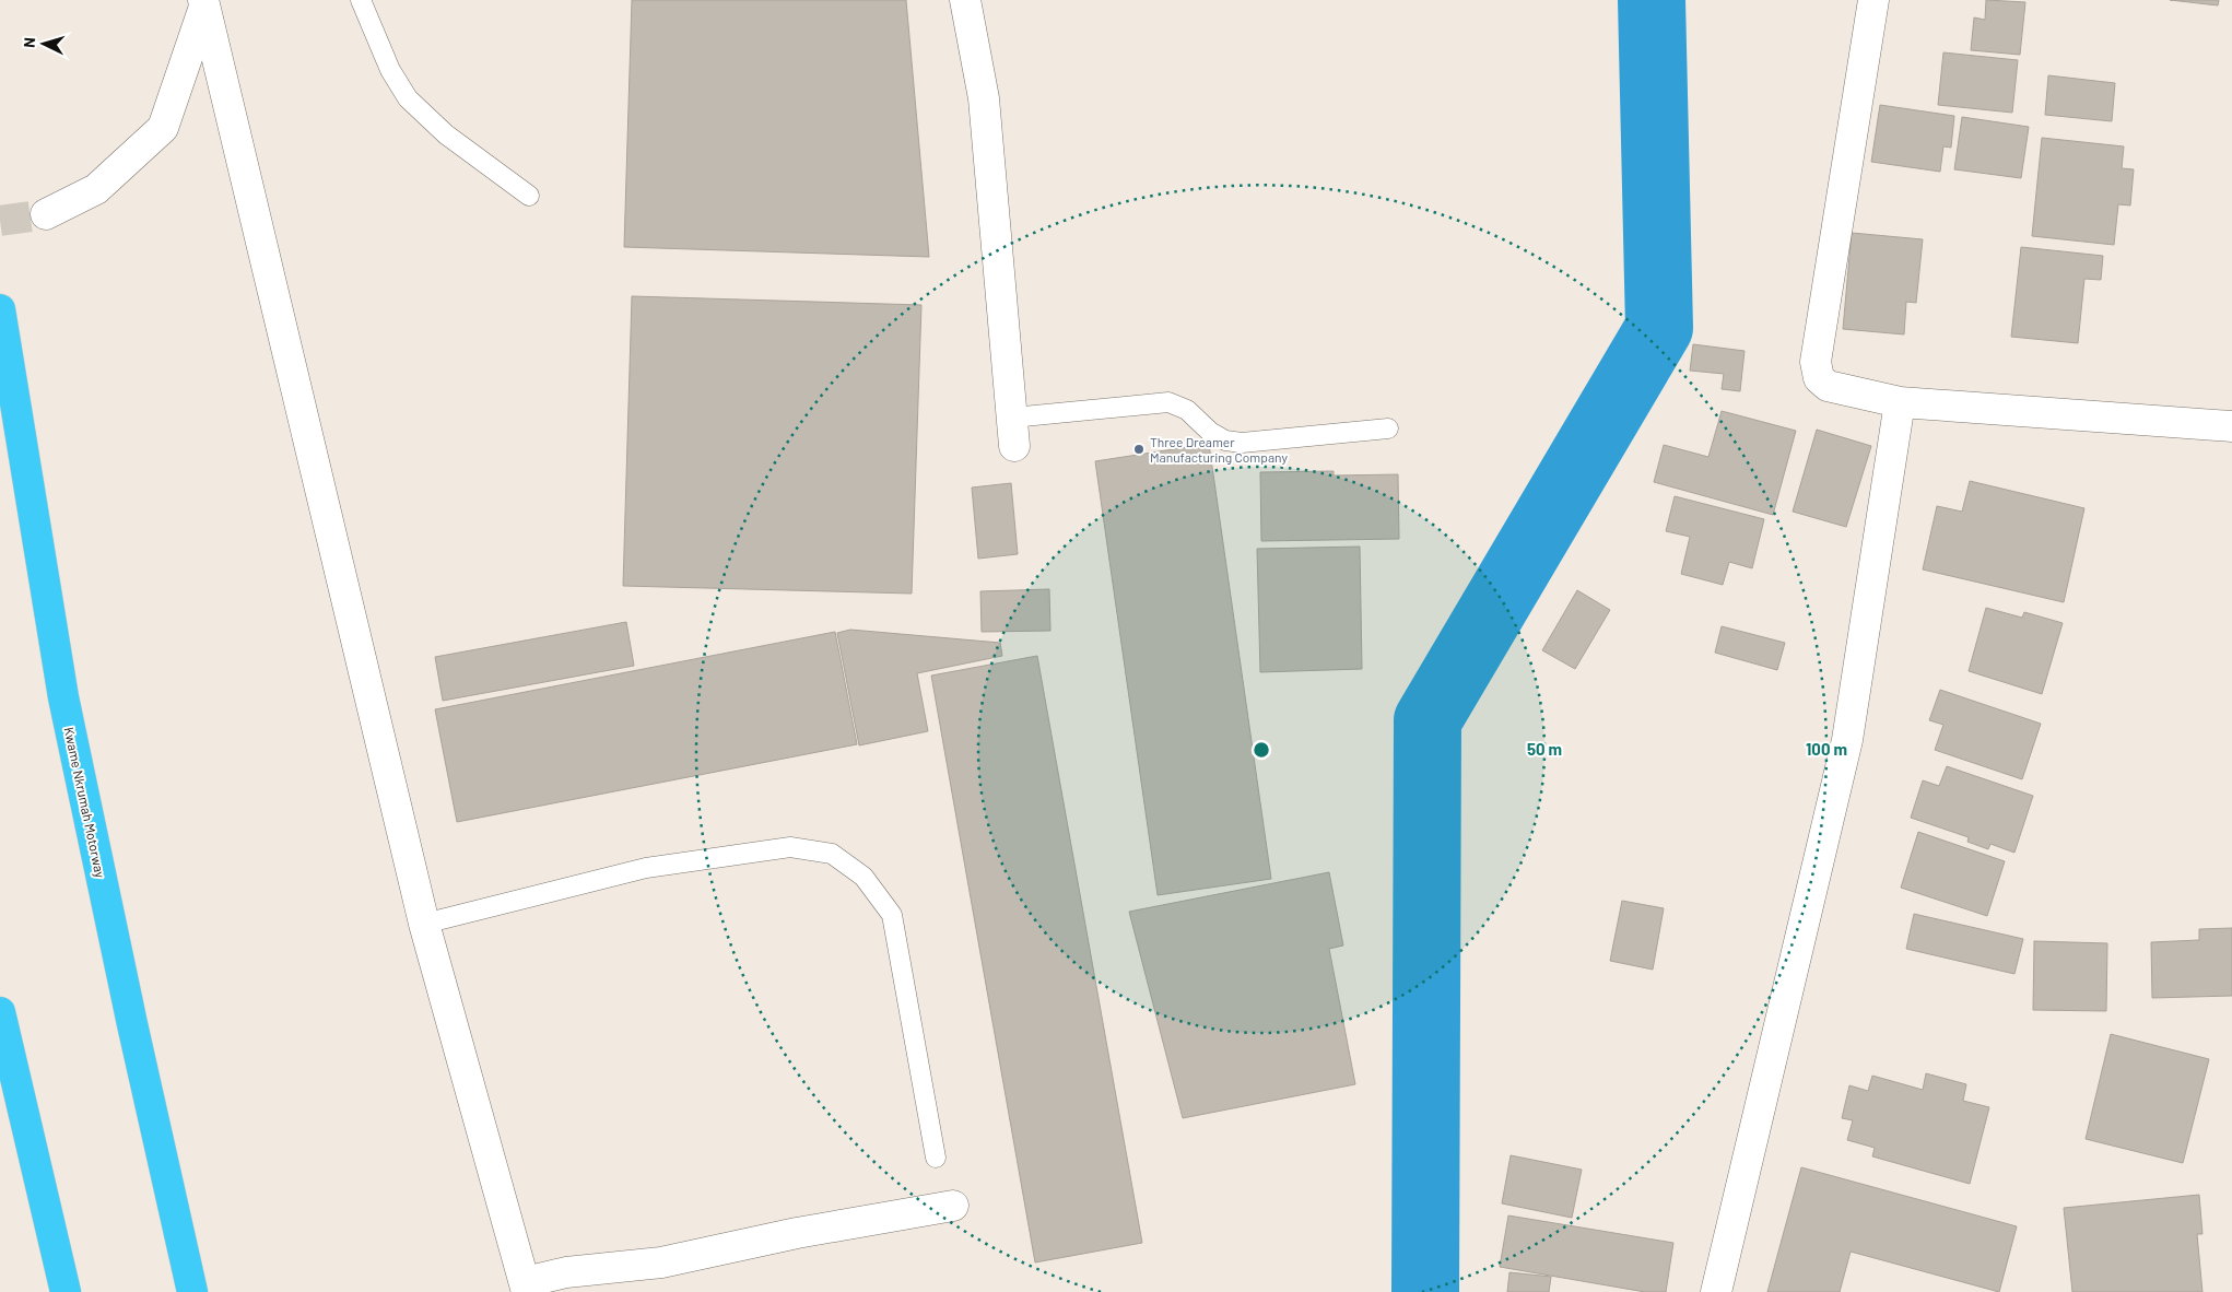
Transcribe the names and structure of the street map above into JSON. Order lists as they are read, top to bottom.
{
  "streets": {
    "highway": ["Kwame Nkrumah Motorway"]
  },
  "places": ["Three Dreamer Manufacturing Company"],
  "north": "left",
  "rings": ["50 m", "100 m"]
}
